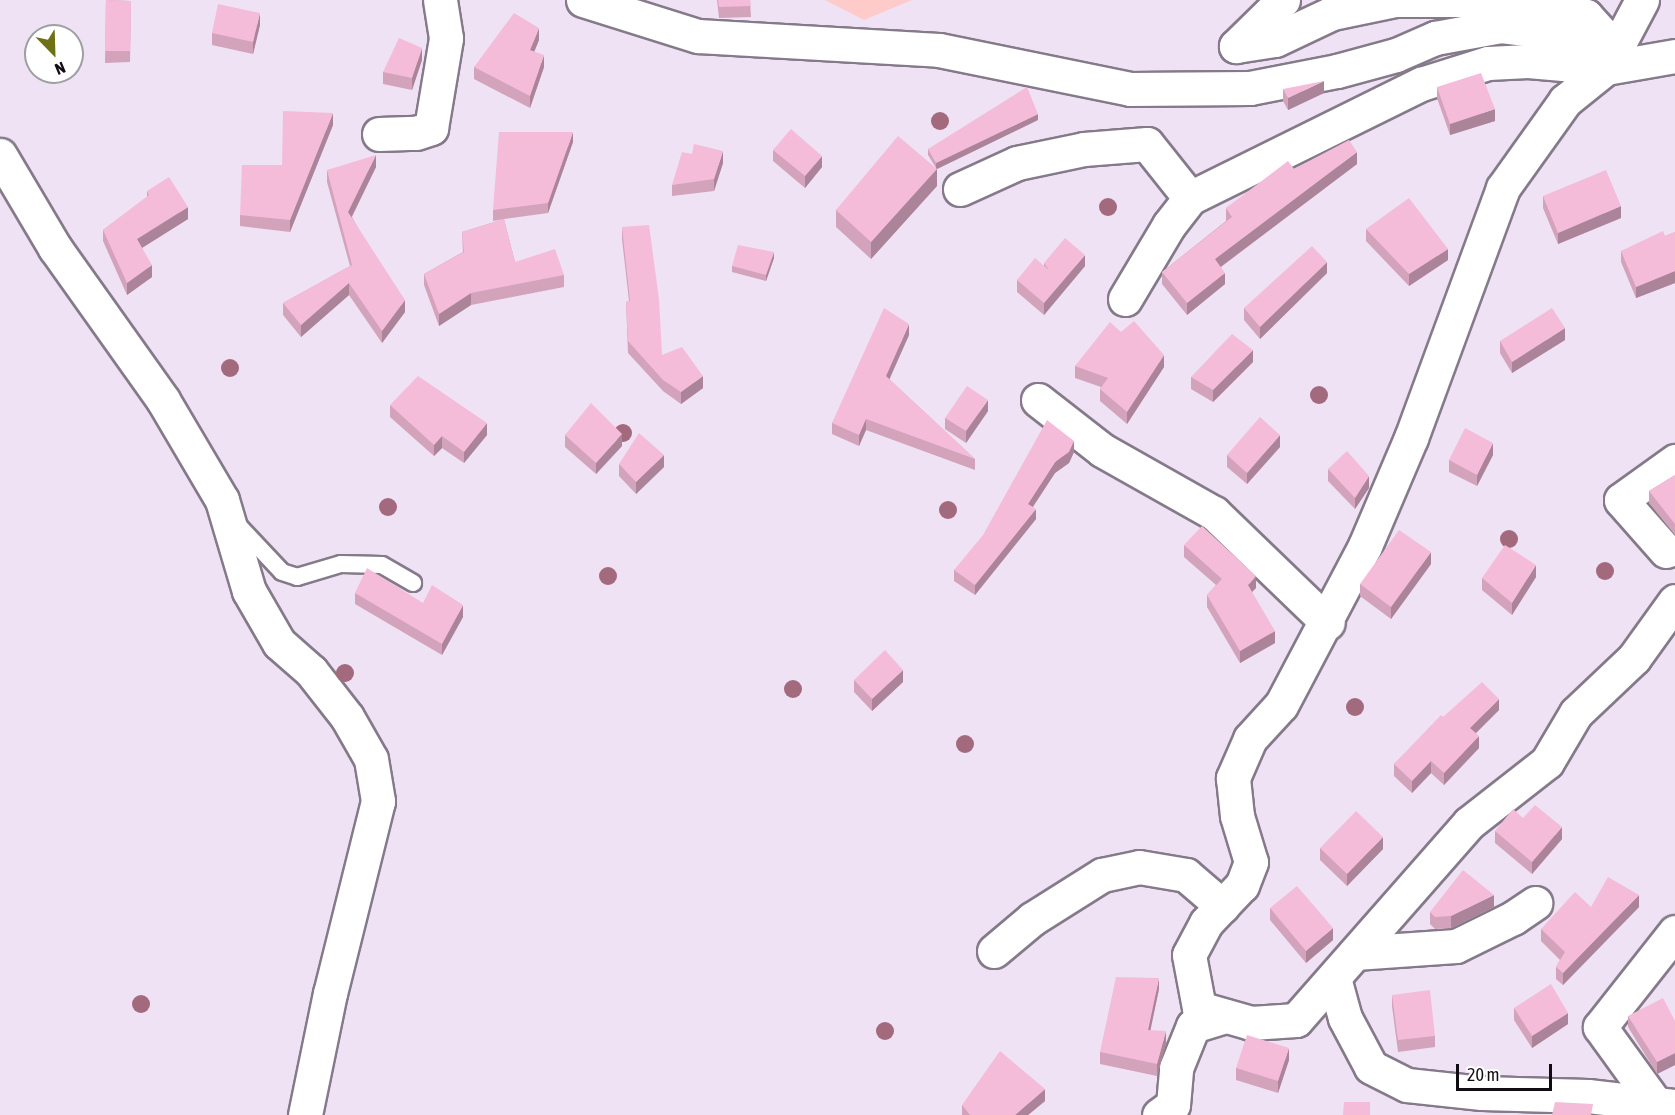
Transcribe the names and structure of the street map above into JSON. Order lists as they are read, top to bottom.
{
  "scale_bar": "20 m",
  "north": "bottom right"
}
